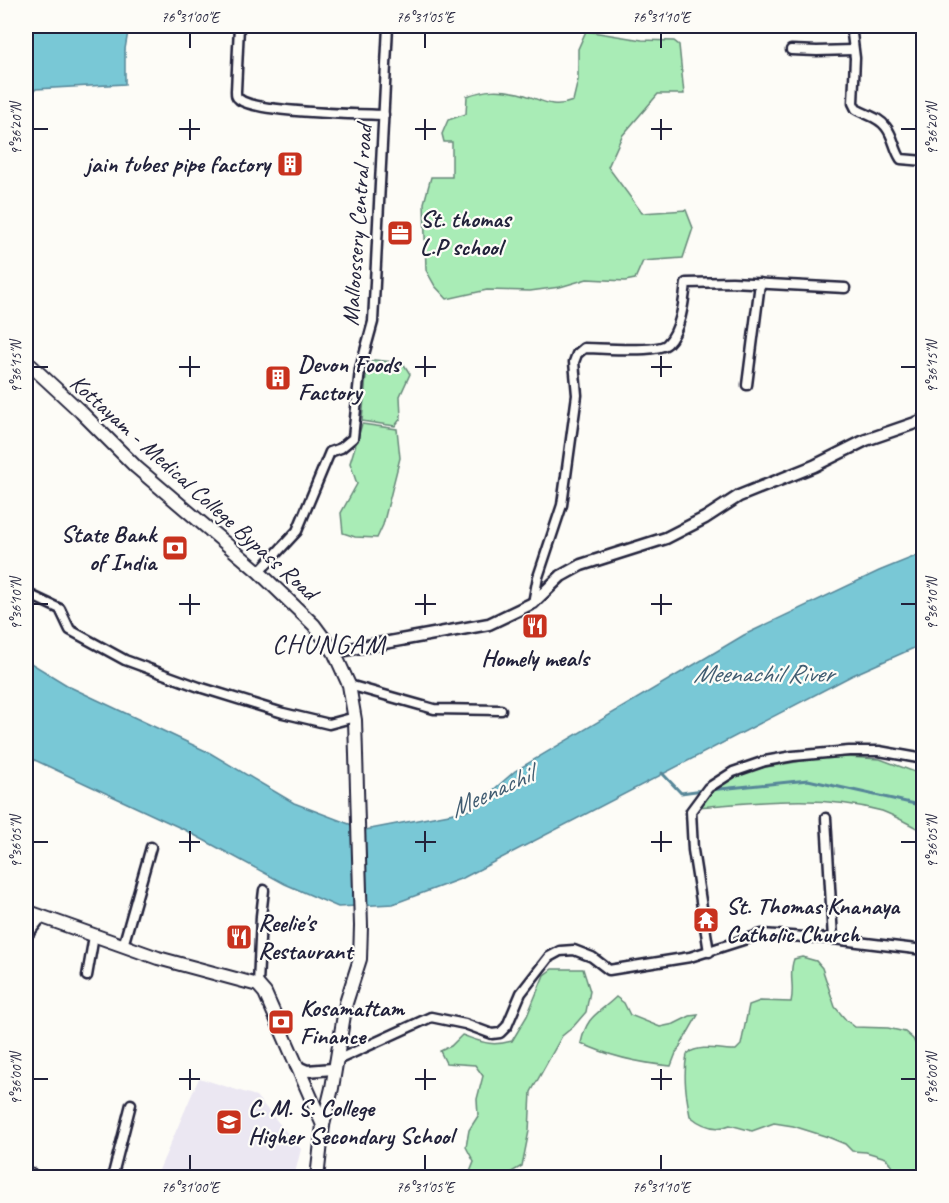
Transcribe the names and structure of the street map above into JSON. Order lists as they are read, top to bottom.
{
  "streets": {
    "main road": ["Kottayam - Medical College Bypass Road"],
    "street": ["Malloossery Central road"]
  },
  "crossings": [
    ["Malloossery Central road", "Kottayam - Medical College Bypass Road"]
  ],
  "districts": ["CHUNGAM"],
  "water": ["Meenachil River", "Meenachil"],
  "places": {
    "building": ["jain tubes pipe factory", "Devon Foods Factory"],
    "office": ["St. thomas L.P school"],
    "bank": ["State Bank of India", "Kosamattam Finance"],
    "restaurant": ["Homely meals", "Reelie's Restaurant"],
    "temple": ["St. Thomas Knanaya Catholic Church"],
    "school or university": ["C. M. S. College Higher Secondary School"]
  },
  "coordinates": [
    "76°31'00\"E",
    "76°31'05\"E",
    "76°31'10\"E",
    "9°36'20\"N",
    "9°36'15\"N",
    "9°36'10\"N",
    "9°36'05\"N",
    "9°36'00\"N"
  ]
}
